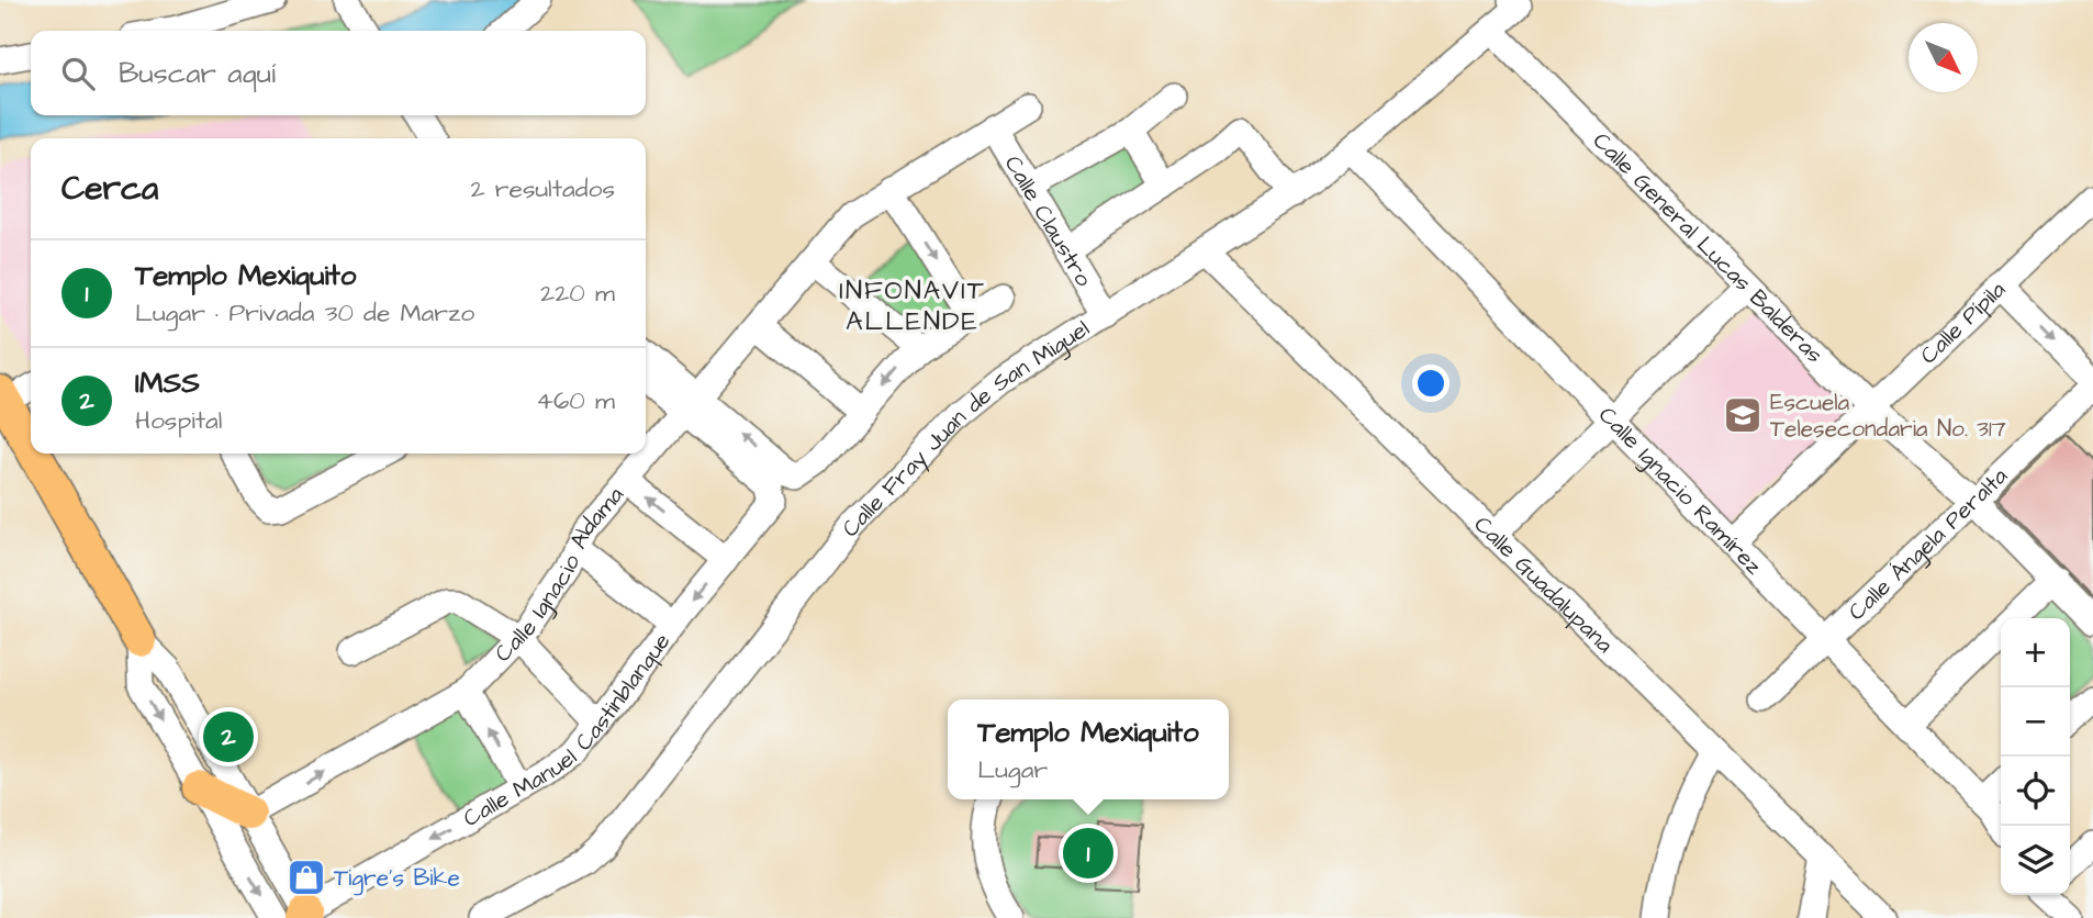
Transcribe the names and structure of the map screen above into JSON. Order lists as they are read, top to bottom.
{
  "streets": {
    "street": [
      "Calle Claustro",
      "Calle General Lucas Balderas",
      "Calle Pípila",
      "Calle Fray Juan de San Miguel",
      "Calle Ignacio Ramírez",
      "Calle Ángela Peralta",
      "Calle Ignacio Aldama",
      "Calle Guadalupana",
      "Calle Manuel Castinblanque"
    ]
  },
  "crossings": [
    ["Calle Claustro", "Calle Fray Juan de San Miguel"],
    ["Calle Claustro", "Calle Ignacio Aldama"],
    ["Calle General Lucas Balderas", "Calle Pípila"],
    ["Calle General Lucas Balderas", "Calle Fray Juan de San Miguel"],
    ["Calle General Lucas Balderas", "Calle Ángela Peralta"],
    ["Calle Pípila", "Calle Ignacio Ramírez"],
    ["Calle Fray Juan de San Miguel", "Calle Ignacio Ramírez"],
    ["Calle Fray Juan de San Miguel", "Calle Guadalupana"],
    ["Calle Ignacio Ramírez", "Calle Ángela Peralta"],
    ["Calle Ignacio Aldama", "Calle Manuel Castinblanque"]
  ],
  "one_way": ["Calle Manuel Castinblanque"],
  "districts": ["INFONAVIT ALLENDE"],
  "places": {
    "school or university": ["Escuela Telesecondaria No. 317"],
    "shop": ["Tigre's Bike"]
  },
  "north": "bottom right",
  "page": {
    "search": "Buscar aquí",
    "heading": ["Cerca", "2 resultados"],
    "list": [
      {
        "mark": "1",
        "name": "Templo Mexiquito",
        "note": "Lugar · Privada 30 de Marzo",
        "value": "220 m"
      },
      {
        "mark": "2",
        "name": "IMSS",
        "note": "Hospital",
        "value": "460 m"
      }
    ],
    "map_buttons": ["+", "−"],
    "popup": ["Templo Mexiquito", "Lugar"],
    "pins": ["2", "1"]
  }
}
